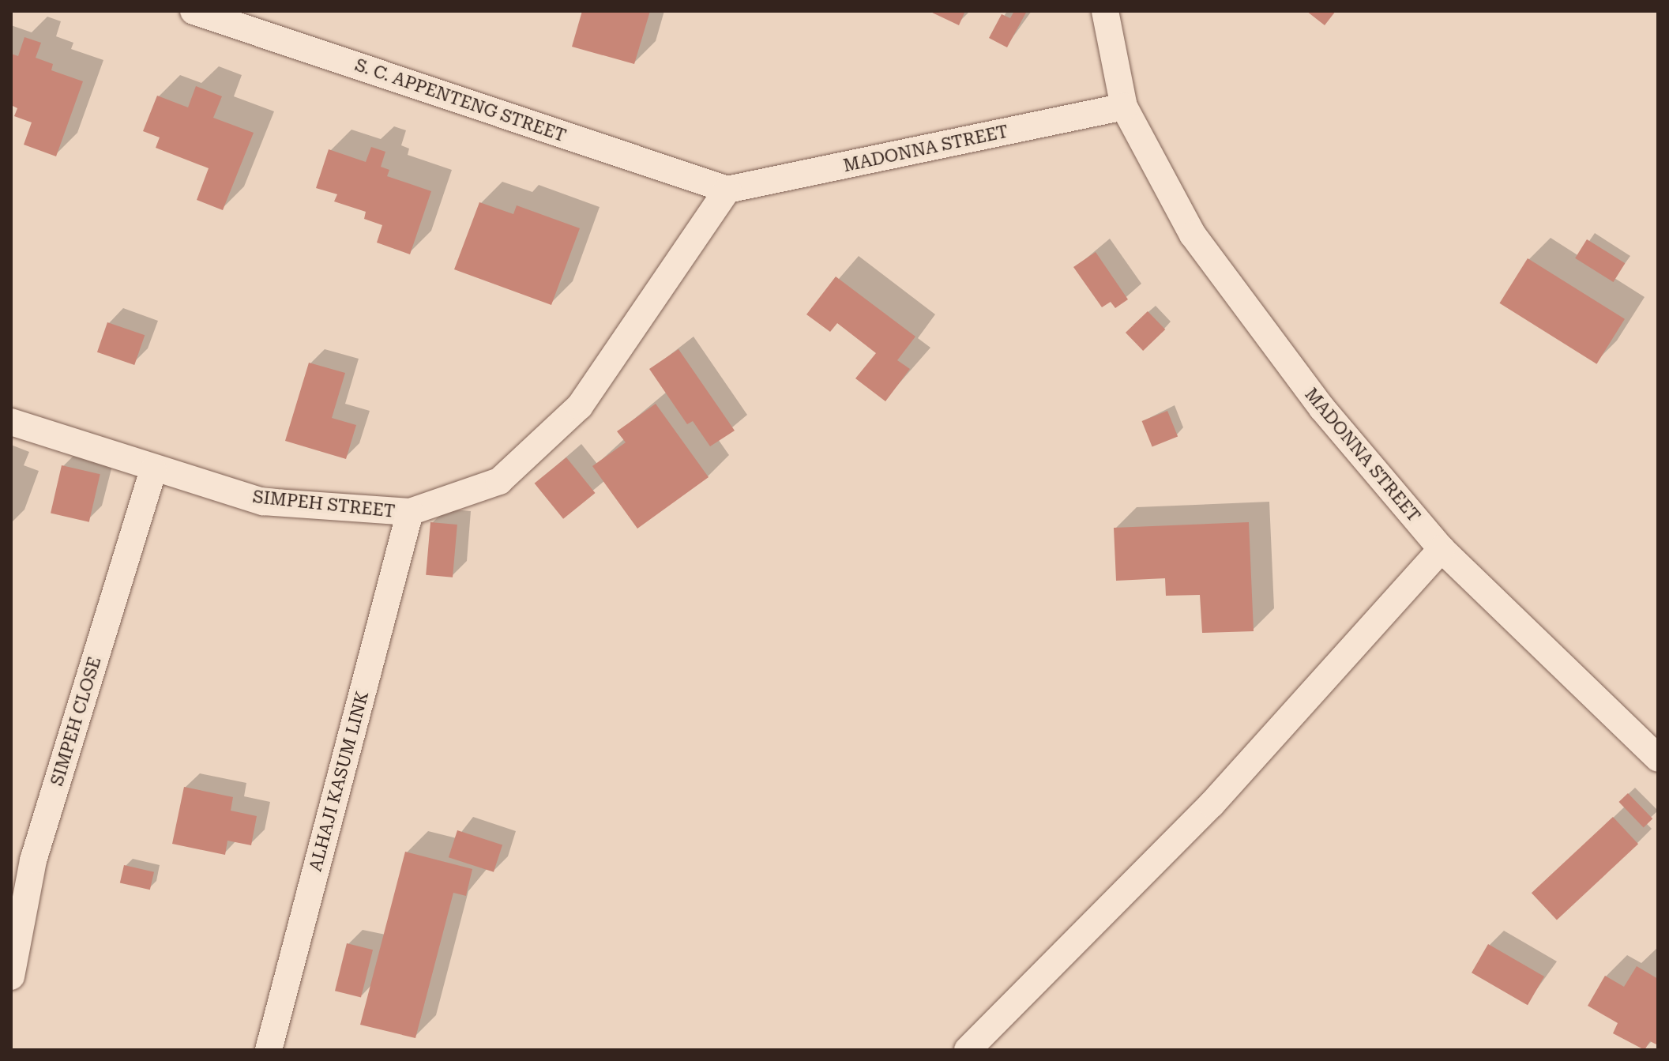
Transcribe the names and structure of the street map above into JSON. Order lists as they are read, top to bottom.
{
  "streets": {
    "street": [
      "S. C. APPENTENG STREET",
      "MADONNA STREET",
      "SIMPEH STREET",
      "SIMPEH CLOSE",
      "ALHAJI KASUM LINK"
    ]
  },
  "crossings": [
    ["S. C. APPENTENG STREET", "MADONNA STREET"],
    ["S. C. APPENTENG STREET", "SIMPEH STREET"],
    ["MADONNA STREET", "SIMPEH STREET"],
    ["SIMPEH STREET", "SIMPEH CLOSE"],
    ["SIMPEH STREET", "ALHAJI KASUM LINK"]
  ]
}
